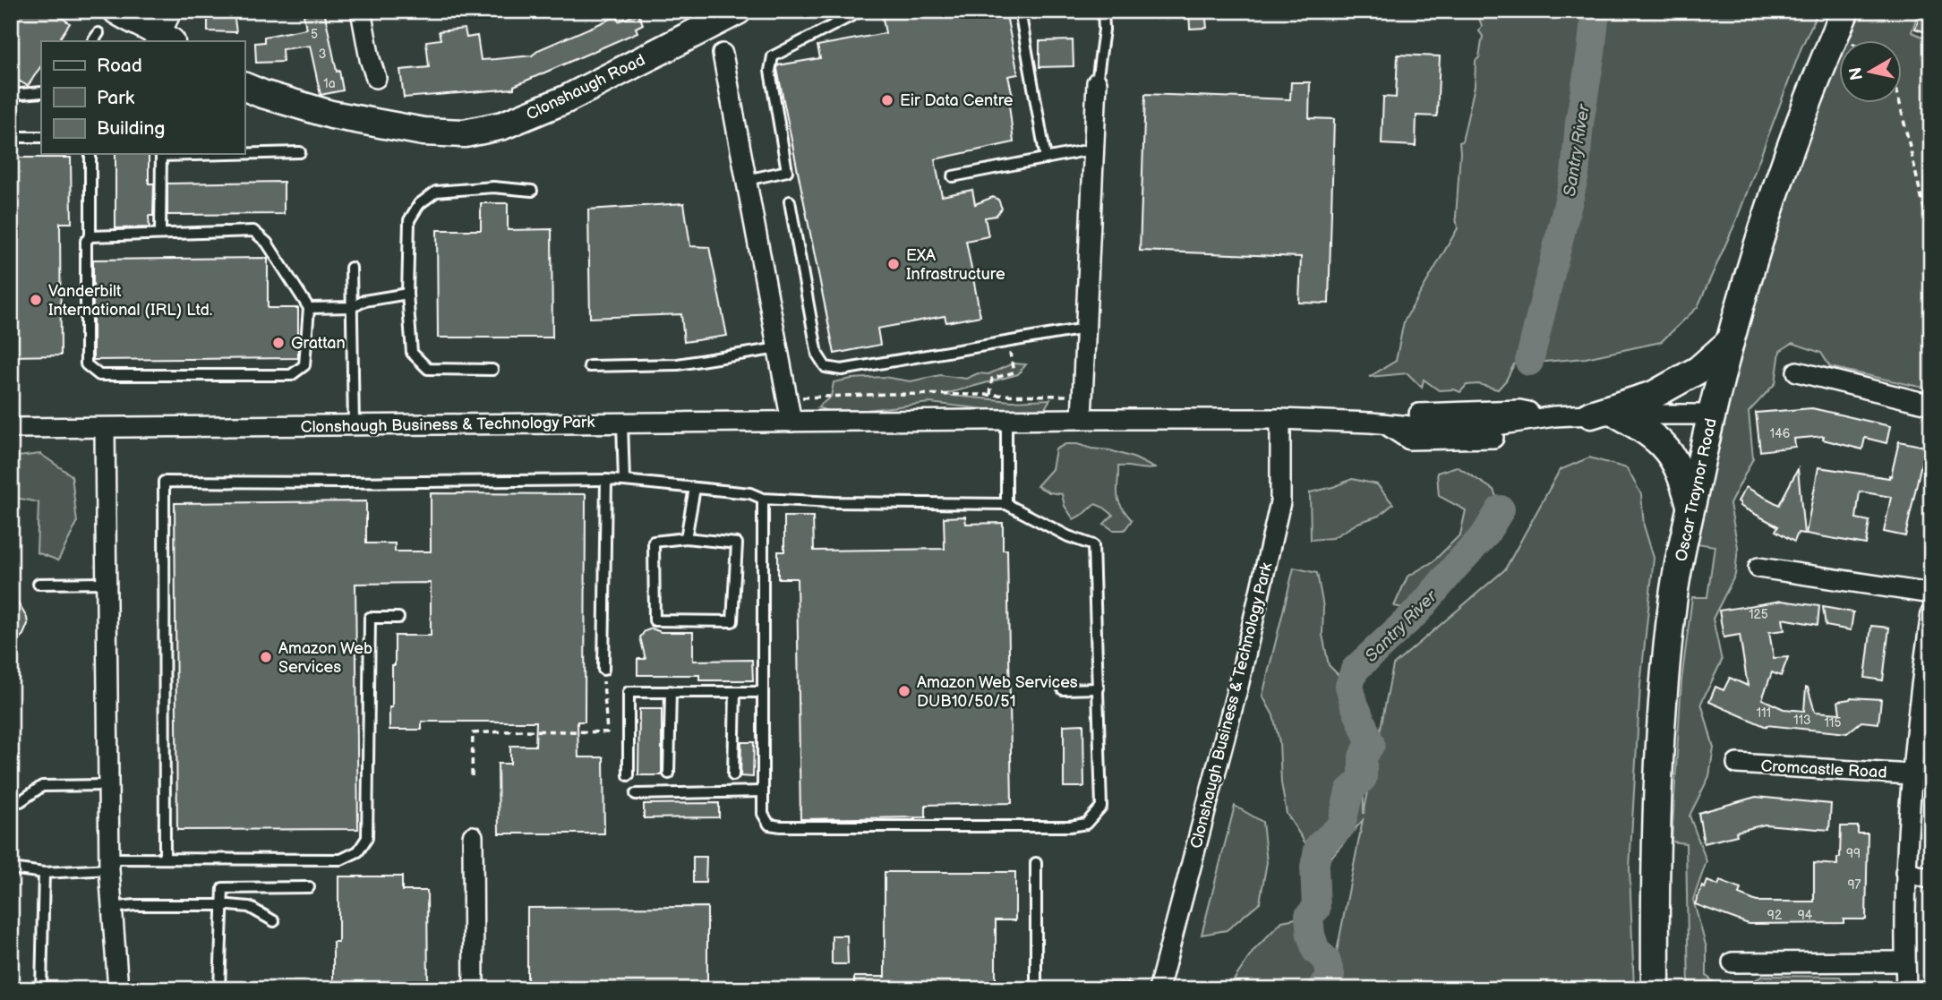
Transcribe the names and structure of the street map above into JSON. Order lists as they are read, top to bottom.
{
  "streets": {
    "main road": ["Clonshaugh Road", "Oscar Traynor Road"],
    "street": ["Clonshaugh Business & Technology Park", "Cromcastle Road"]
  },
  "crossings": [
    ["Clonshaugh Business & Technology Park", "Oscar Traynor Road"]
  ],
  "water": ["Santry River"],
  "places": [
    "Eir Data Centre",
    "EXA Infrastructure",
    "Vanderbilt International (IRL) Ltd.",
    "Grattan",
    "Amazon Web Services",
    "Amazon Web Services DUB10/50/51"
  ],
  "house_numbers": [
    "5",
    "3",
    "1a",
    "146",
    "125",
    "111",
    "113",
    "115",
    "99",
    "97",
    "92",
    "94"
  ],
  "legend": ["Road", "Park", "Building"],
  "north": "left"
}
